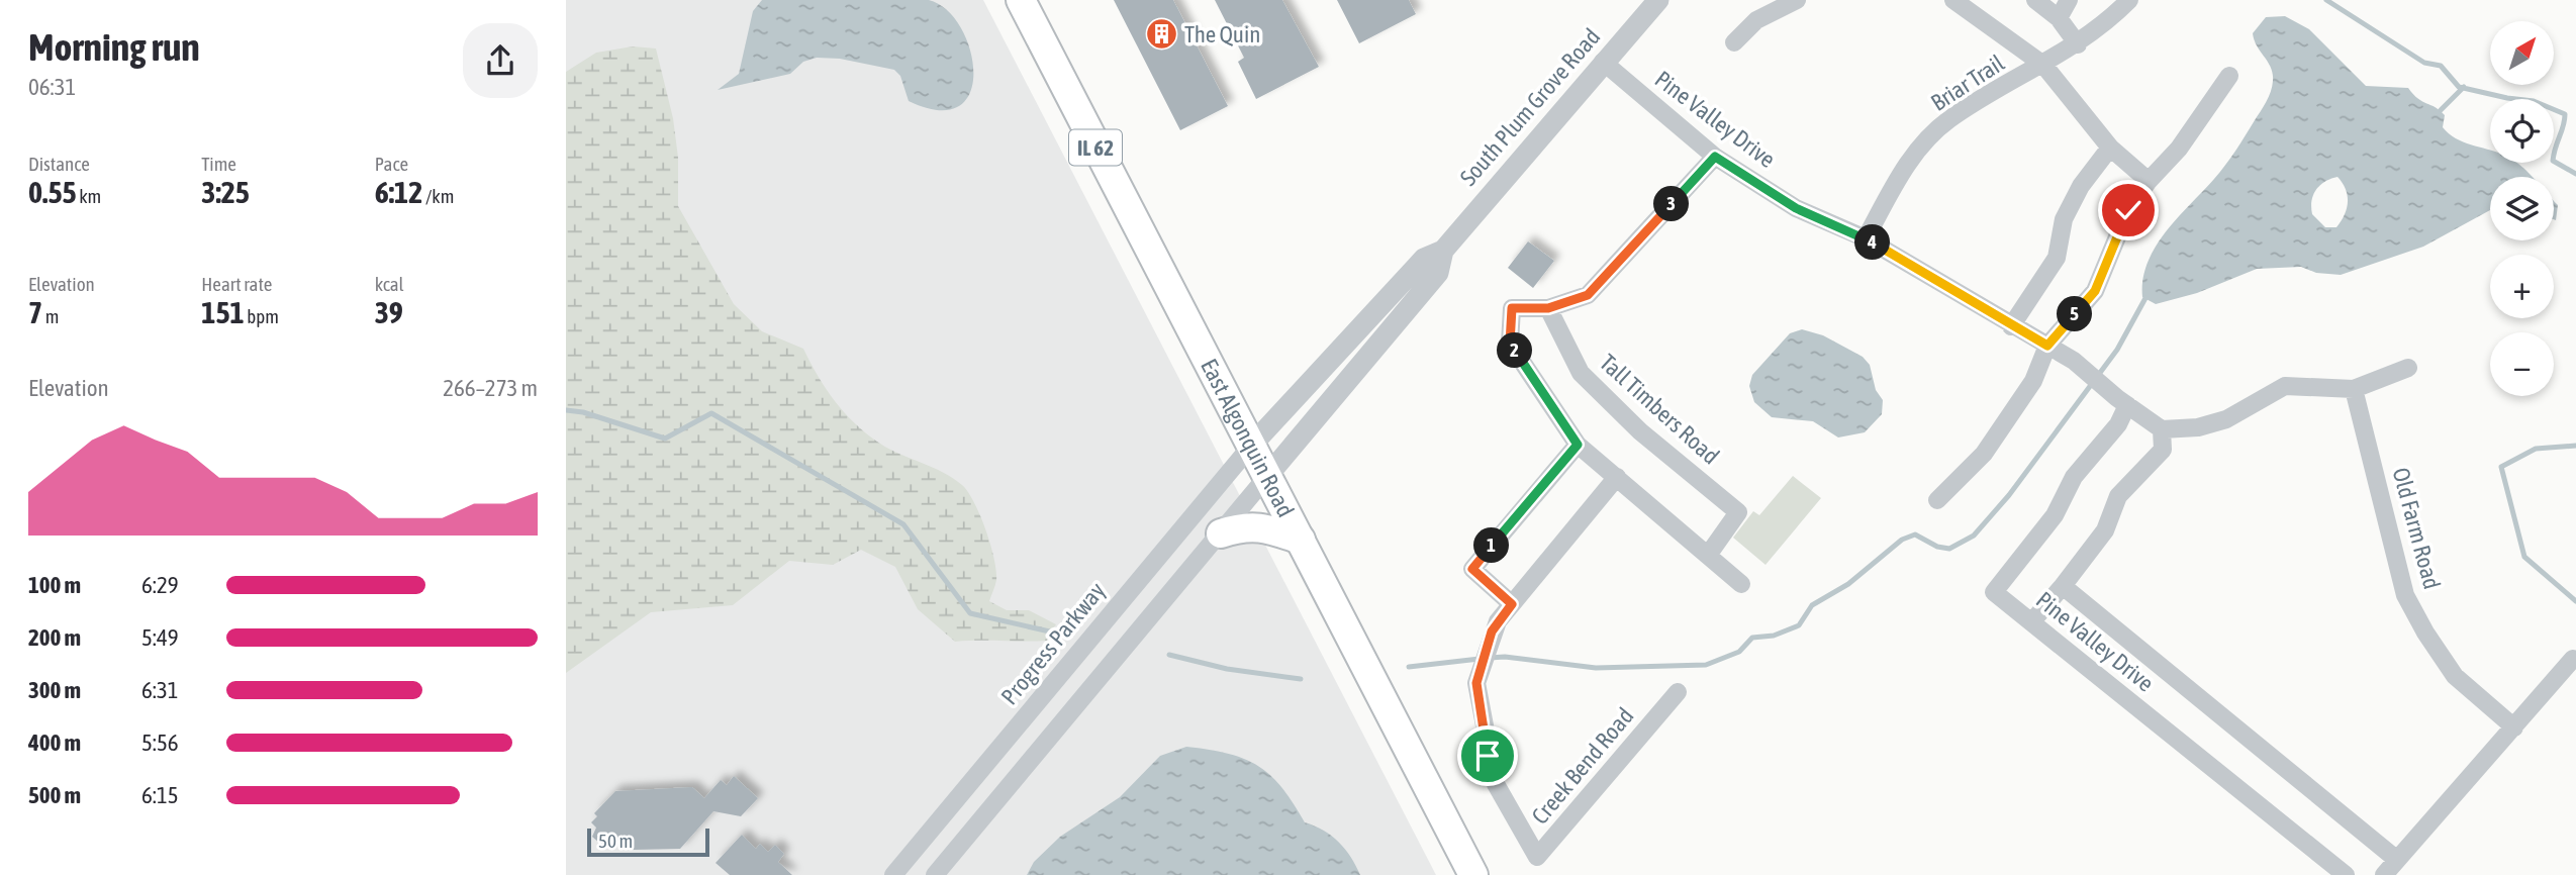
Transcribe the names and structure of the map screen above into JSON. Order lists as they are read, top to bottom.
{
  "streets": {
    "main road": ["IL 62", "East Algonquin Road"],
    "street": [
      "Briar Trail",
      "South Plum Grove Road",
      "Pine Valley Drive",
      "Tall Timbers Road",
      "Old Farm Road",
      "Progress Parkway",
      "Creek Bend Road"
    ]
  },
  "crossings": [
    ["Briar Trail", "Pine Valley Drive"],
    ["South Plum Grove Road", "Pine Valley Drive"],
    ["South Plum Grove Road", "East Algonquin Road"],
    ["South Plum Grove Road", "Progress Parkway"],
    ["East Algonquin Road", "Progress Parkway"]
  ],
  "places": {
    "building": ["The Quin"]
  },
  "scale_bar": "50 m",
  "north": "top right",
  "page": {
    "heading": ["Morning run", "06:31"],
    "map_buttons": ["+", "−"],
    "stats": [
      ["Distance", "0.55 km"],
      ["Time", "3:25"],
      ["Pace", "6:12 /km"],
      ["Elevation", "7 m"],
      ["Heart rate", "151 bpm"],
      ["kcal", "39"]
    ],
    "pins": [
      "3",
      "4",
      "5",
      "2",
      "1"
    ],
    "chart": ["Elevation", "266–273 m"],
    "list": [
      {
        "name": "100 m",
        "note": "6:29"
      },
      {
        "name": "200 m",
        "note": "5:49"
      },
      {
        "name": "300 m",
        "note": "6:31"
      },
      {
        "name": "400 m",
        "note": "5:56"
      },
      {
        "name": "500 m",
        "note": "6:15"
      }
    ],
    "scale": "50 m"
  }
}
